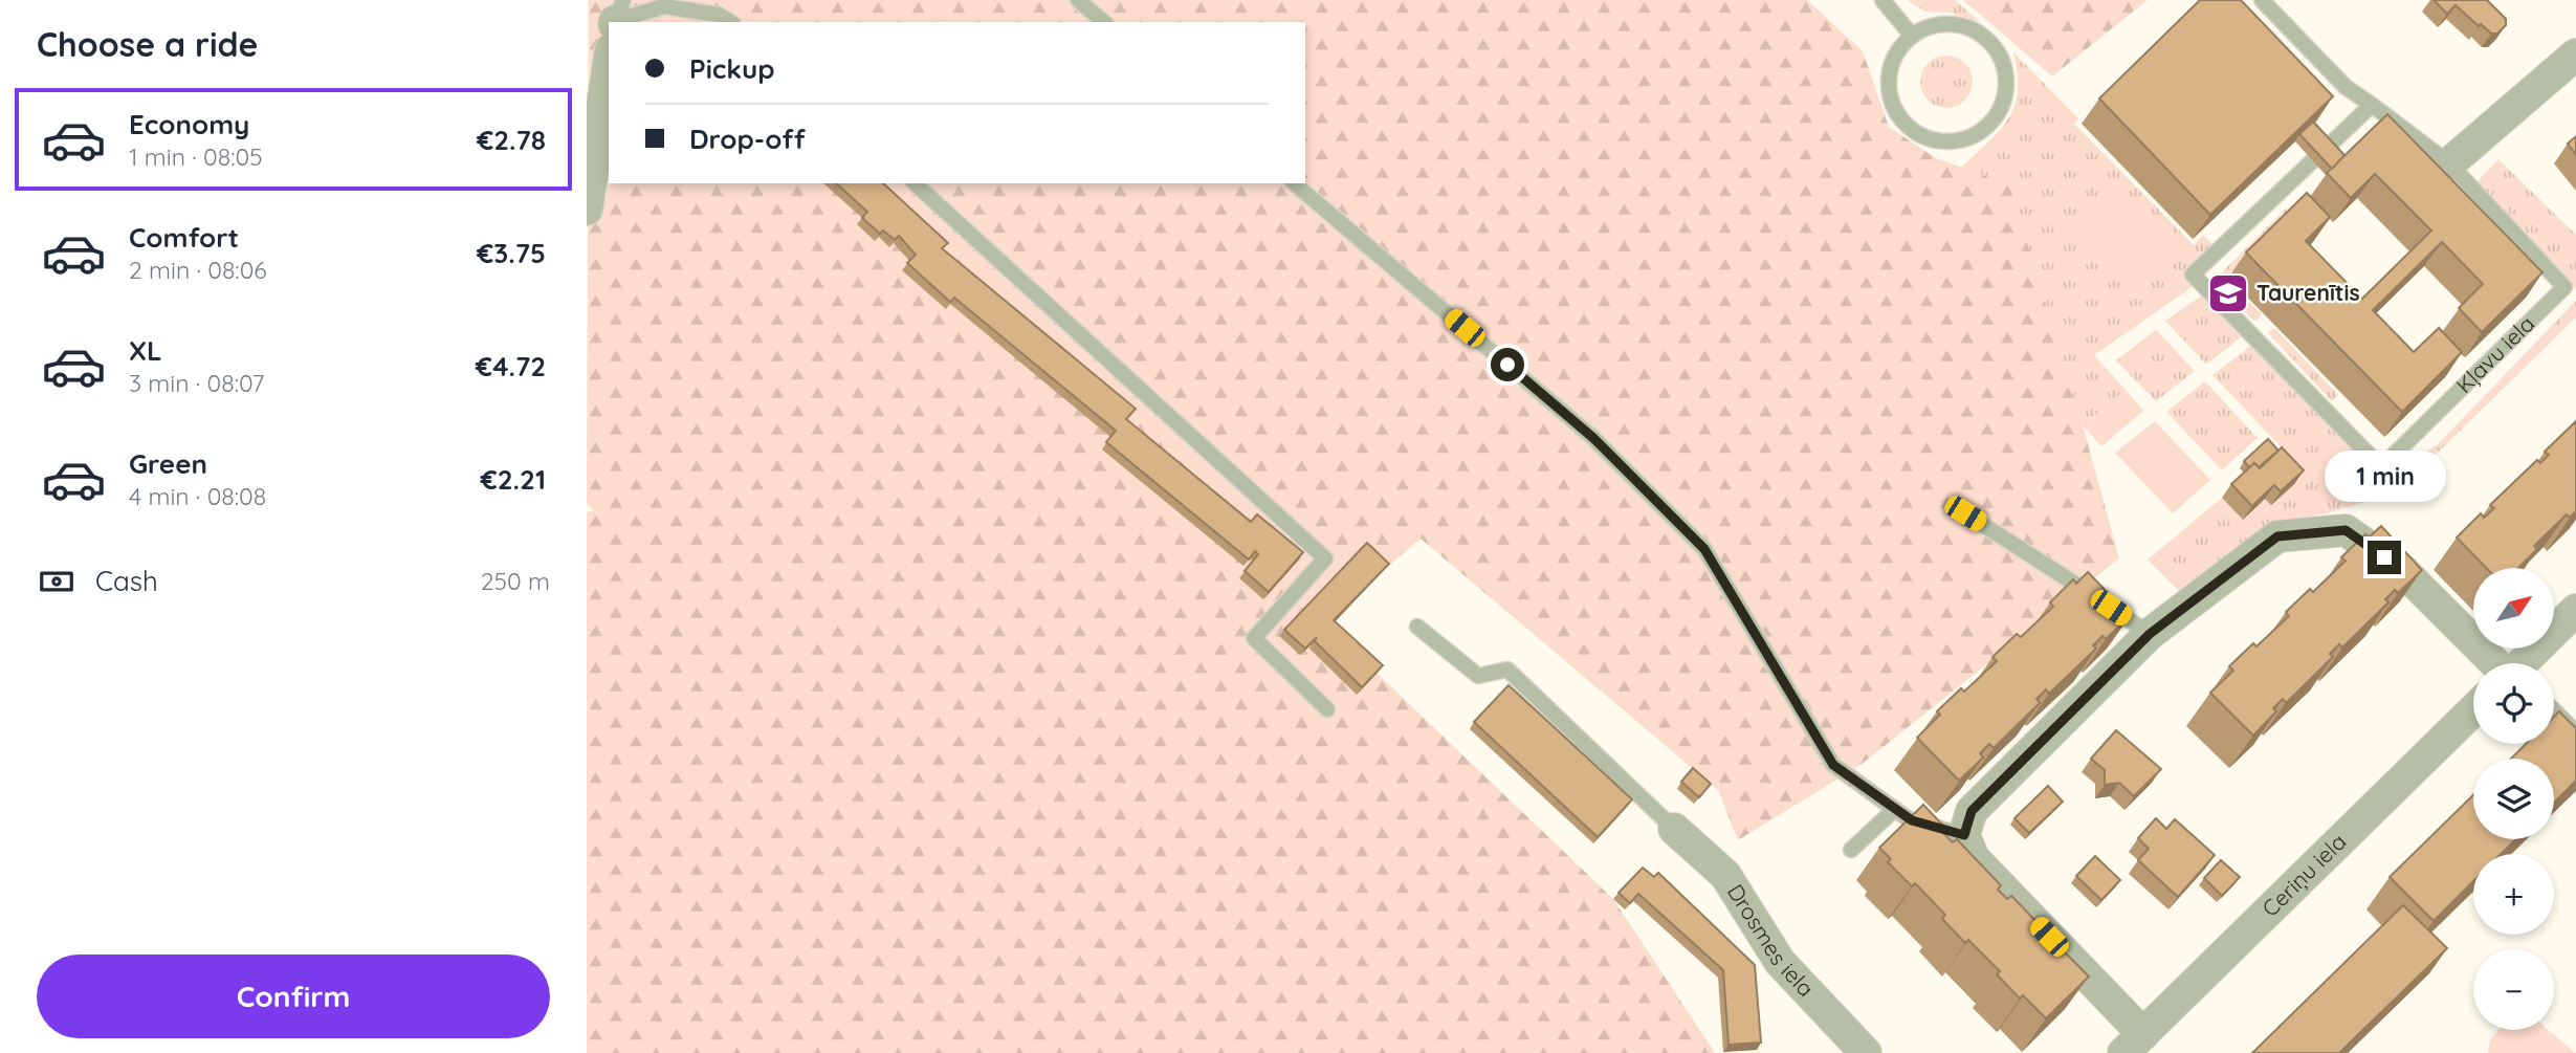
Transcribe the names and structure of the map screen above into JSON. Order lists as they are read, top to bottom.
{
  "streets": {
    "street": ["Ceriņu iela", "Drosmes iela"],
    "lane": ["Kļavu iela"]
  },
  "places": {
    "school or university": ["Taurenītis"]
  },
  "north": "top right",
  "page": {
    "heading": "Choose a ride",
    "banner": ["Pickup", "Drop-off"],
    "list": [
      {
        "name": "Economy",
        "note": "1 min · 08:05",
        "value": "€2.78"
      },
      {
        "name": "Comfort",
        "note": "2 min · 08:06",
        "value": "€3.75"
      },
      {
        "name": "XL",
        "note": "3 min · 08:07",
        "value": "€4.72"
      },
      {
        "name": "Green",
        "note": "4 min · 08:08",
        "value": "€2.21"
      }
    ],
    "bubble": "1 min",
    "pay": ["Cash", "250 m"],
    "map_buttons": ["+", "−"],
    "buttons": "Confirm"
  }
}
